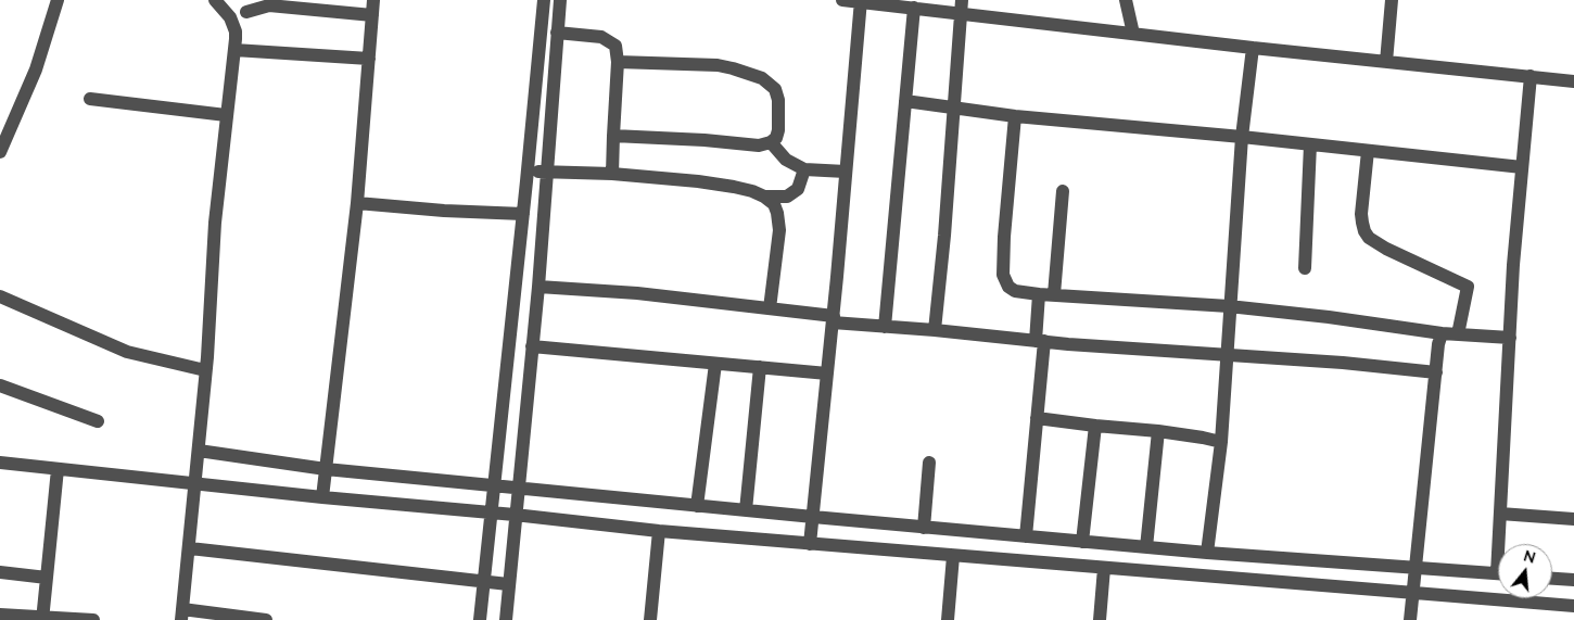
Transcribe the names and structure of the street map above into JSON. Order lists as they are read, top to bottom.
{
  "north": "top"
}
